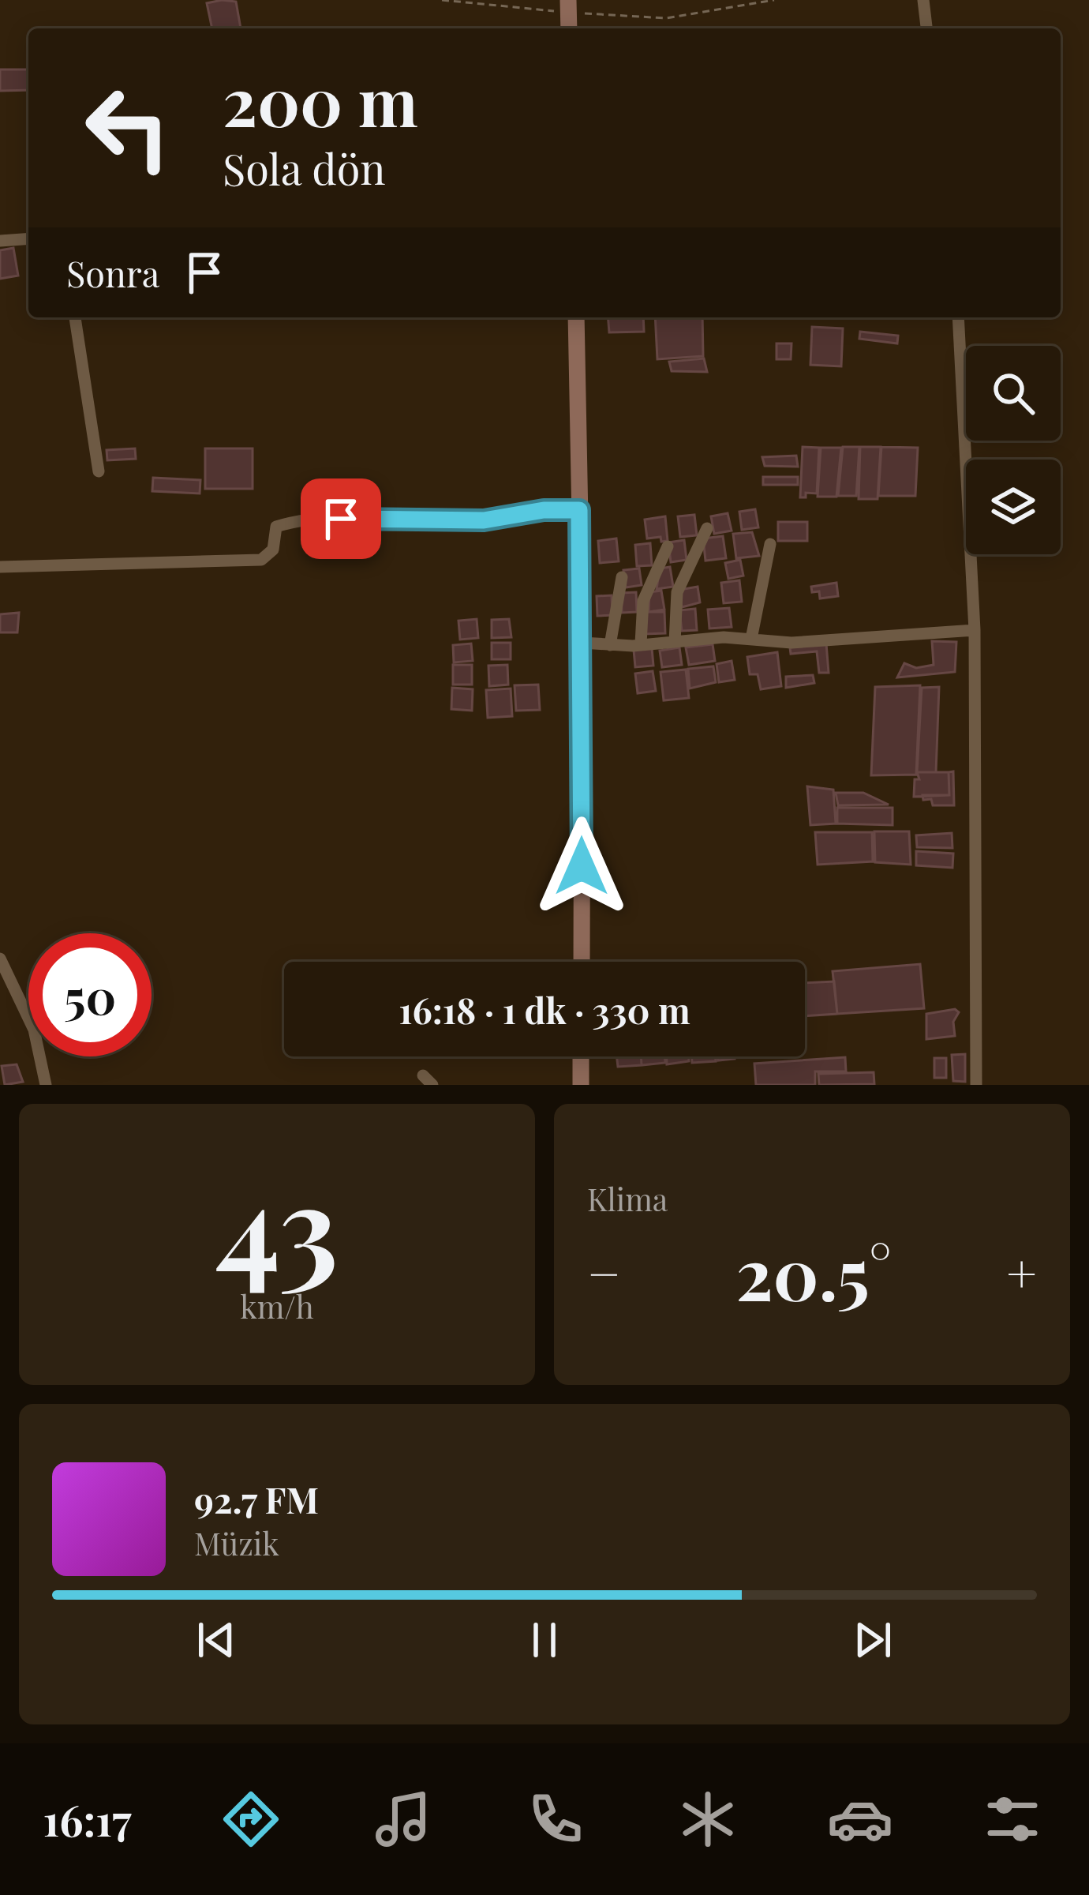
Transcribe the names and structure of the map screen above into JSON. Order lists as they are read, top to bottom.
{
  "page": {
    "turn": ["200 m", "Sola dön"],
    "then": "Sonra",
    "limit": "50",
    "trip": "16:18 · 1 dk · 330 m",
    "tile": [
      ["43", "km/h"],
      "Klima"
    ],
    "heat": ["−", "20.5°", "+"],
    "song": ["92.7 FM", "Müzik"],
    "tabs": "16:17"
  }
}
